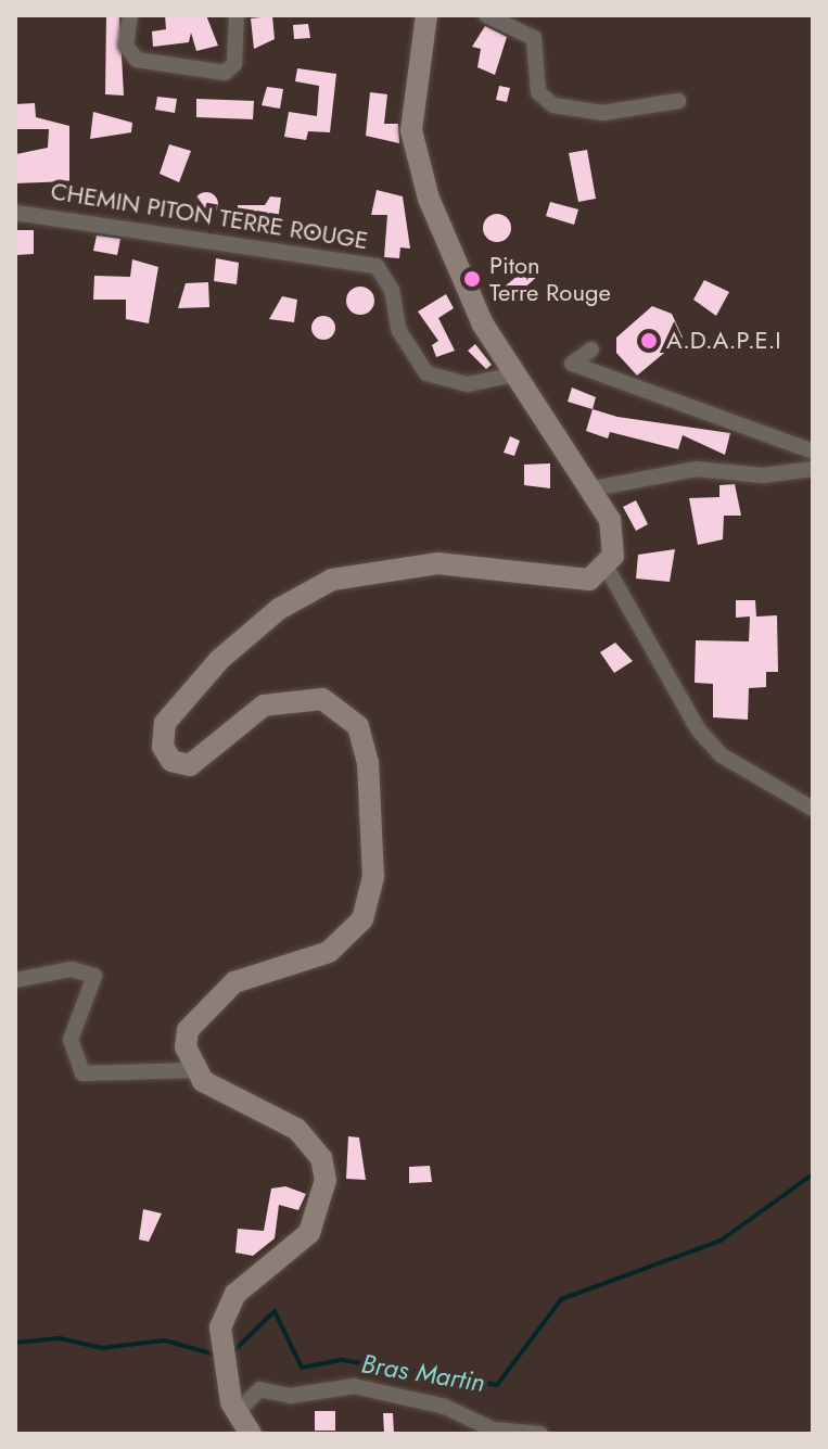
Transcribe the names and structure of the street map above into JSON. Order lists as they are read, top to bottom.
{
  "streets": {
    "street": ["CHEMIN PITON TERRE ROUGE"]
  },
  "water": ["Bras Martin"],
  "places": ["Piton Terre Rouge", "A.D.A.P.E.I"]
}
